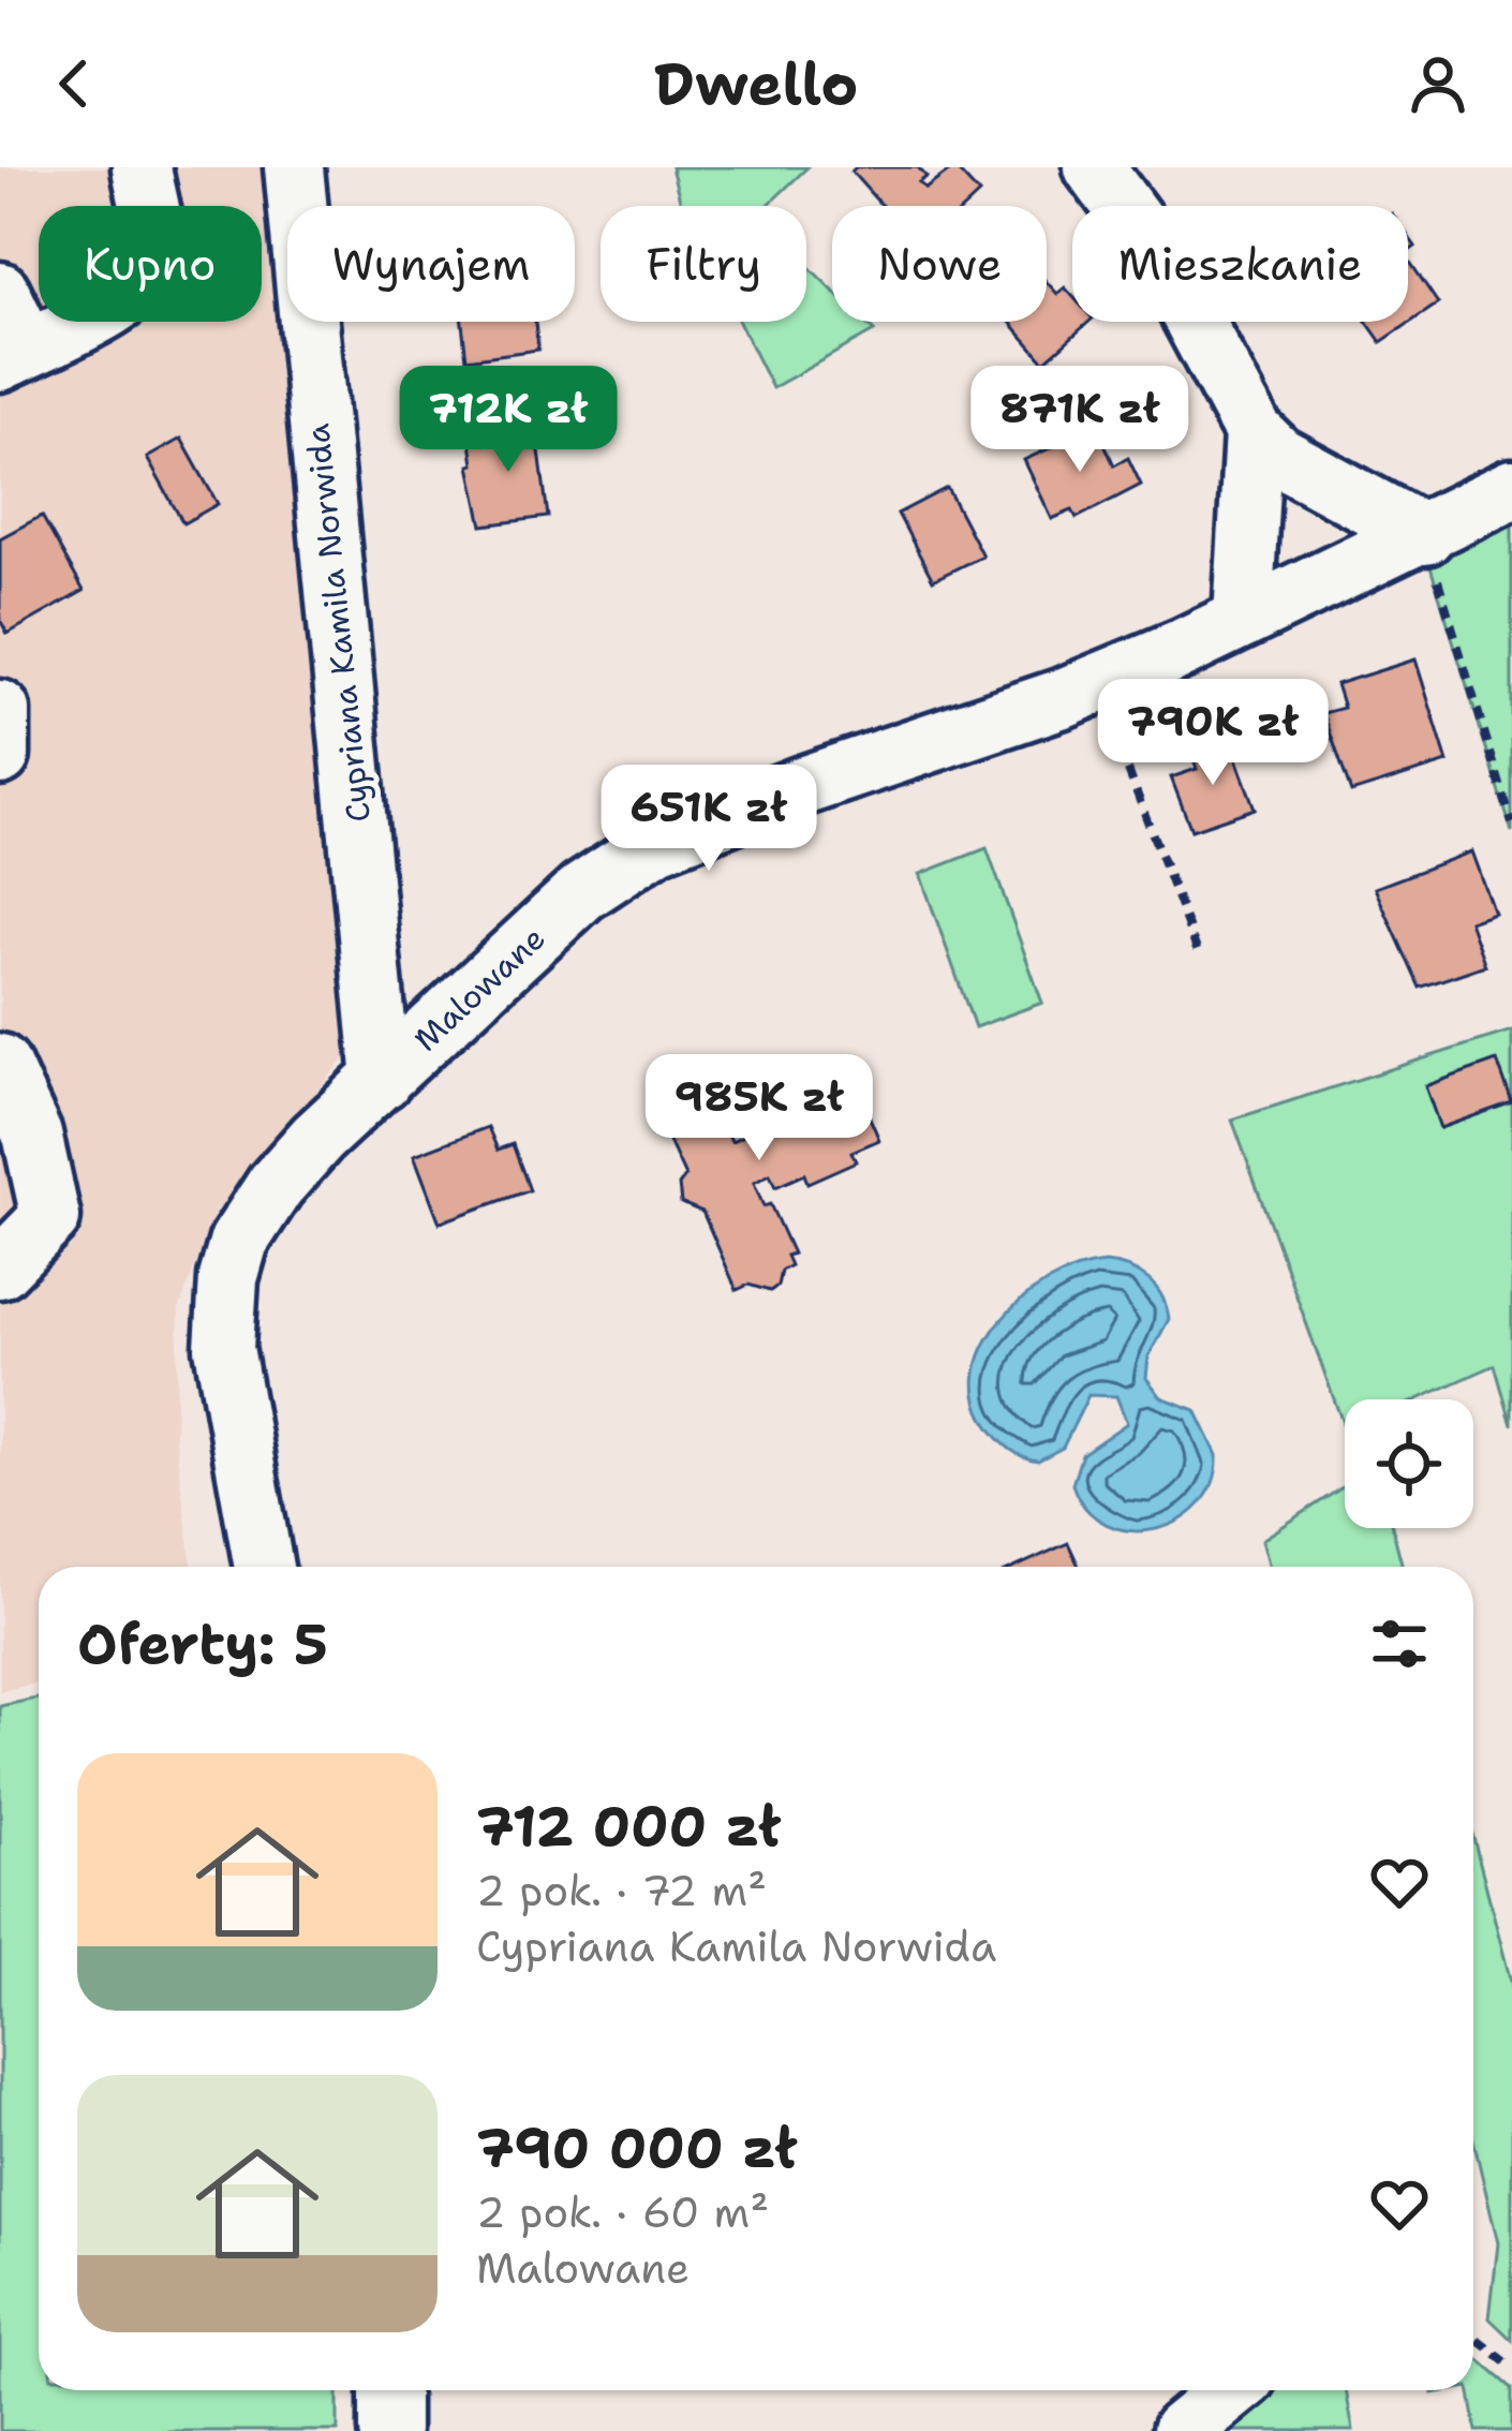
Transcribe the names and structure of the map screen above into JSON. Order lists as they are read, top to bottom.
{
  "streets": {
    "street": ["Cypriana Kamila Norwida", "Malowane"]
  },
  "crossings": [
    ["Cypriana Kamila Norwida", "Malowane"]
  ],
  "page": {
    "header": "Dwello",
    "chip": [
      "Kupno",
      "Wynajem",
      "Filtry",
      "Nowe",
      "Mieszkanie"
    ],
    "price": [
      "712K zł",
      "871K zł",
      "790K zł",
      "651K zł",
      "985K zł"
    ],
    "heading": "Oferty: 5",
    "list": [
      {
        "name": "712 000 zł",
        "note": "2 pok. · 72 m² · Cypriana Kamila Norwida"
      },
      {
        "name": "790 000 zł",
        "note": "2 pok. · 60 m² · Malowane"
      }
    ]
  }
}
